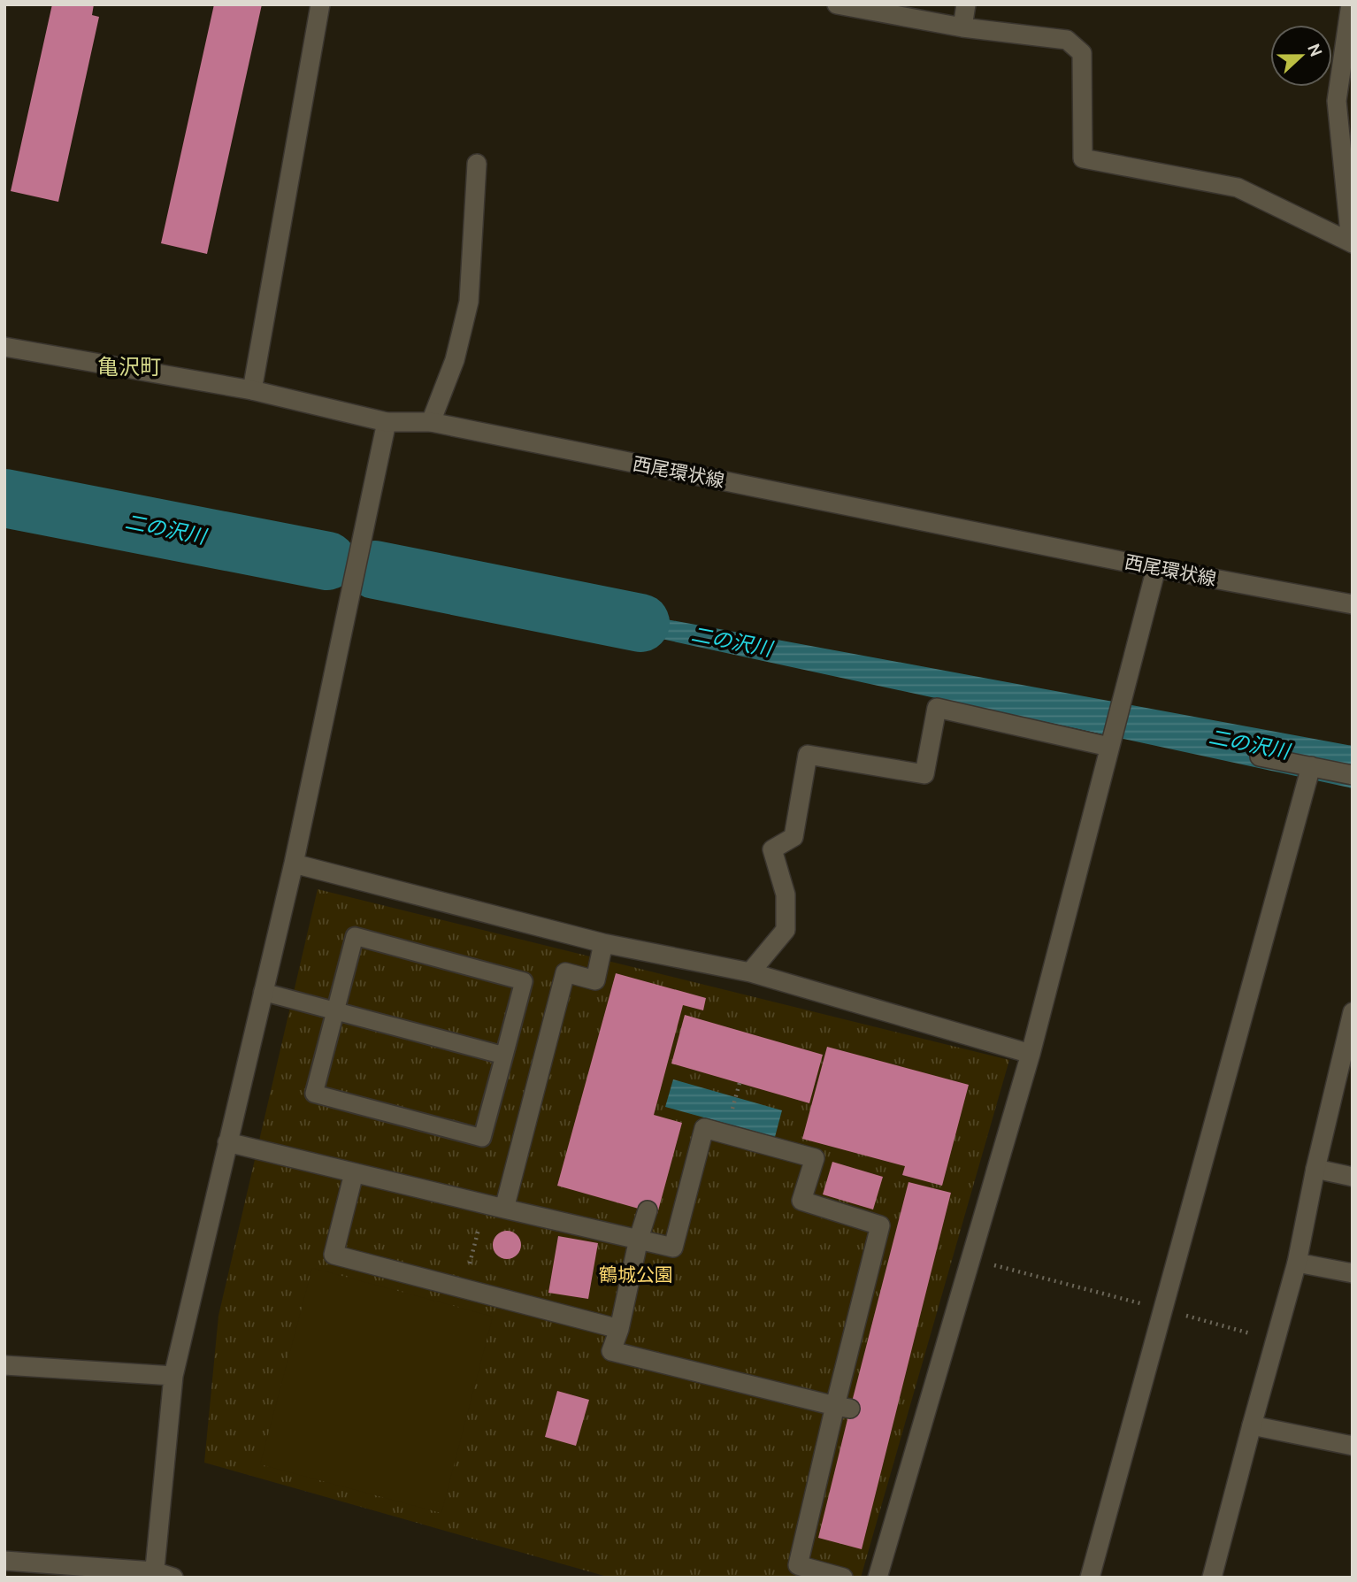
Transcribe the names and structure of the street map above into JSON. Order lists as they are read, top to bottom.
{
  "streets": {
    "street": ["西尾環状線"]
  },
  "districts": ["亀沢町"],
  "water": ["二の沢川"],
  "parks": ["鶴城公園"],
  "north": "right"
}
